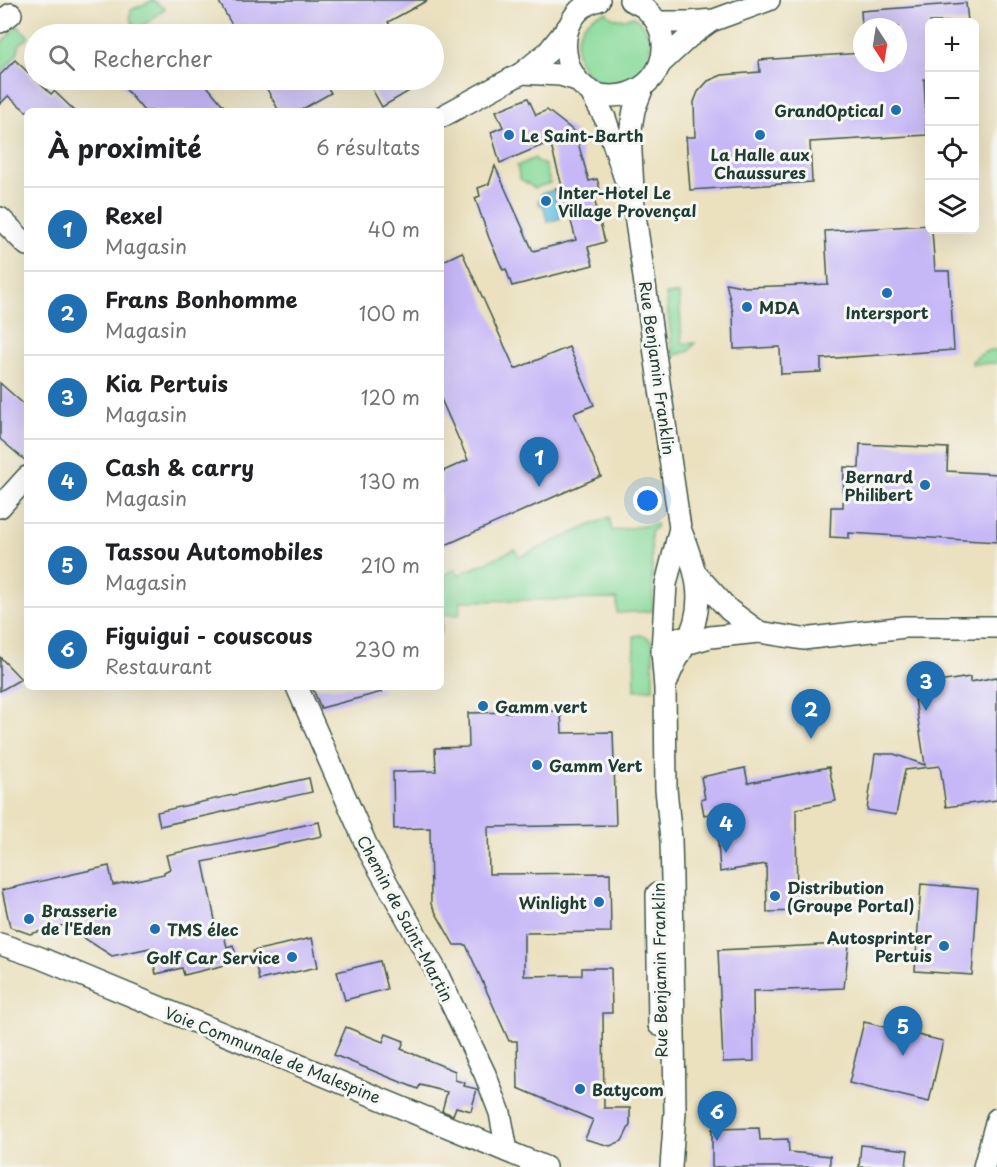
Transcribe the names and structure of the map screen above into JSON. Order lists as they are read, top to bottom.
{
  "streets": {
    "street": ["Rue Benjamin Franklin", "Chemin de Saint-Martin", "Voie Communale de Malespine"]
  },
  "crossings": [
    ["Chemin de Saint-Martin", "Voie Communale de Malespine"]
  ],
  "places": [
    "GrandOptical",
    "Le Saint-Barth",
    "La Halle aux Chaussures",
    "Inter-Hotel Le Village Provençal",
    "Intersport",
    "MDA",
    "Bernard Philibert",
    "Gamm vert",
    "Gamm Vert",
    "Distribution (Groupe Portal)",
    "Winlight",
    "Brasserie de l'Eden",
    "TMS élec",
    "Autosprinter Pertuis",
    "Golf Car Service",
    "Batycom"
  ],
  "north": "bottom",
  "page": {
    "map_buttons": ["+", "−"],
    "search": "Rechercher",
    "heading": ["À proximité", "6 résultats"],
    "list": [
      {
        "mark": "1",
        "name": "Rexel",
        "note": "Magasin",
        "value": "40 m"
      },
      {
        "mark": "2",
        "name": "Frans Bonhomme",
        "note": "Magasin",
        "value": "100 m"
      },
      {
        "mark": "3",
        "name": "Kia Pertuis",
        "note": "Magasin",
        "value": "120 m"
      },
      {
        "mark": "4",
        "name": "Cash & carry",
        "note": "Magasin",
        "value": "130 m"
      },
      {
        "mark": "5",
        "name": "Tassou Automobiles",
        "note": "Magasin",
        "value": "210 m"
      },
      {
        "mark": "6",
        "name": "Figuigui - couscous",
        "note": "Restaurant",
        "value": "230 m"
      }
    ],
    "pins": [
      "1",
      "3",
      "2",
      "4",
      "5",
      "6"
    ]
  }
}
